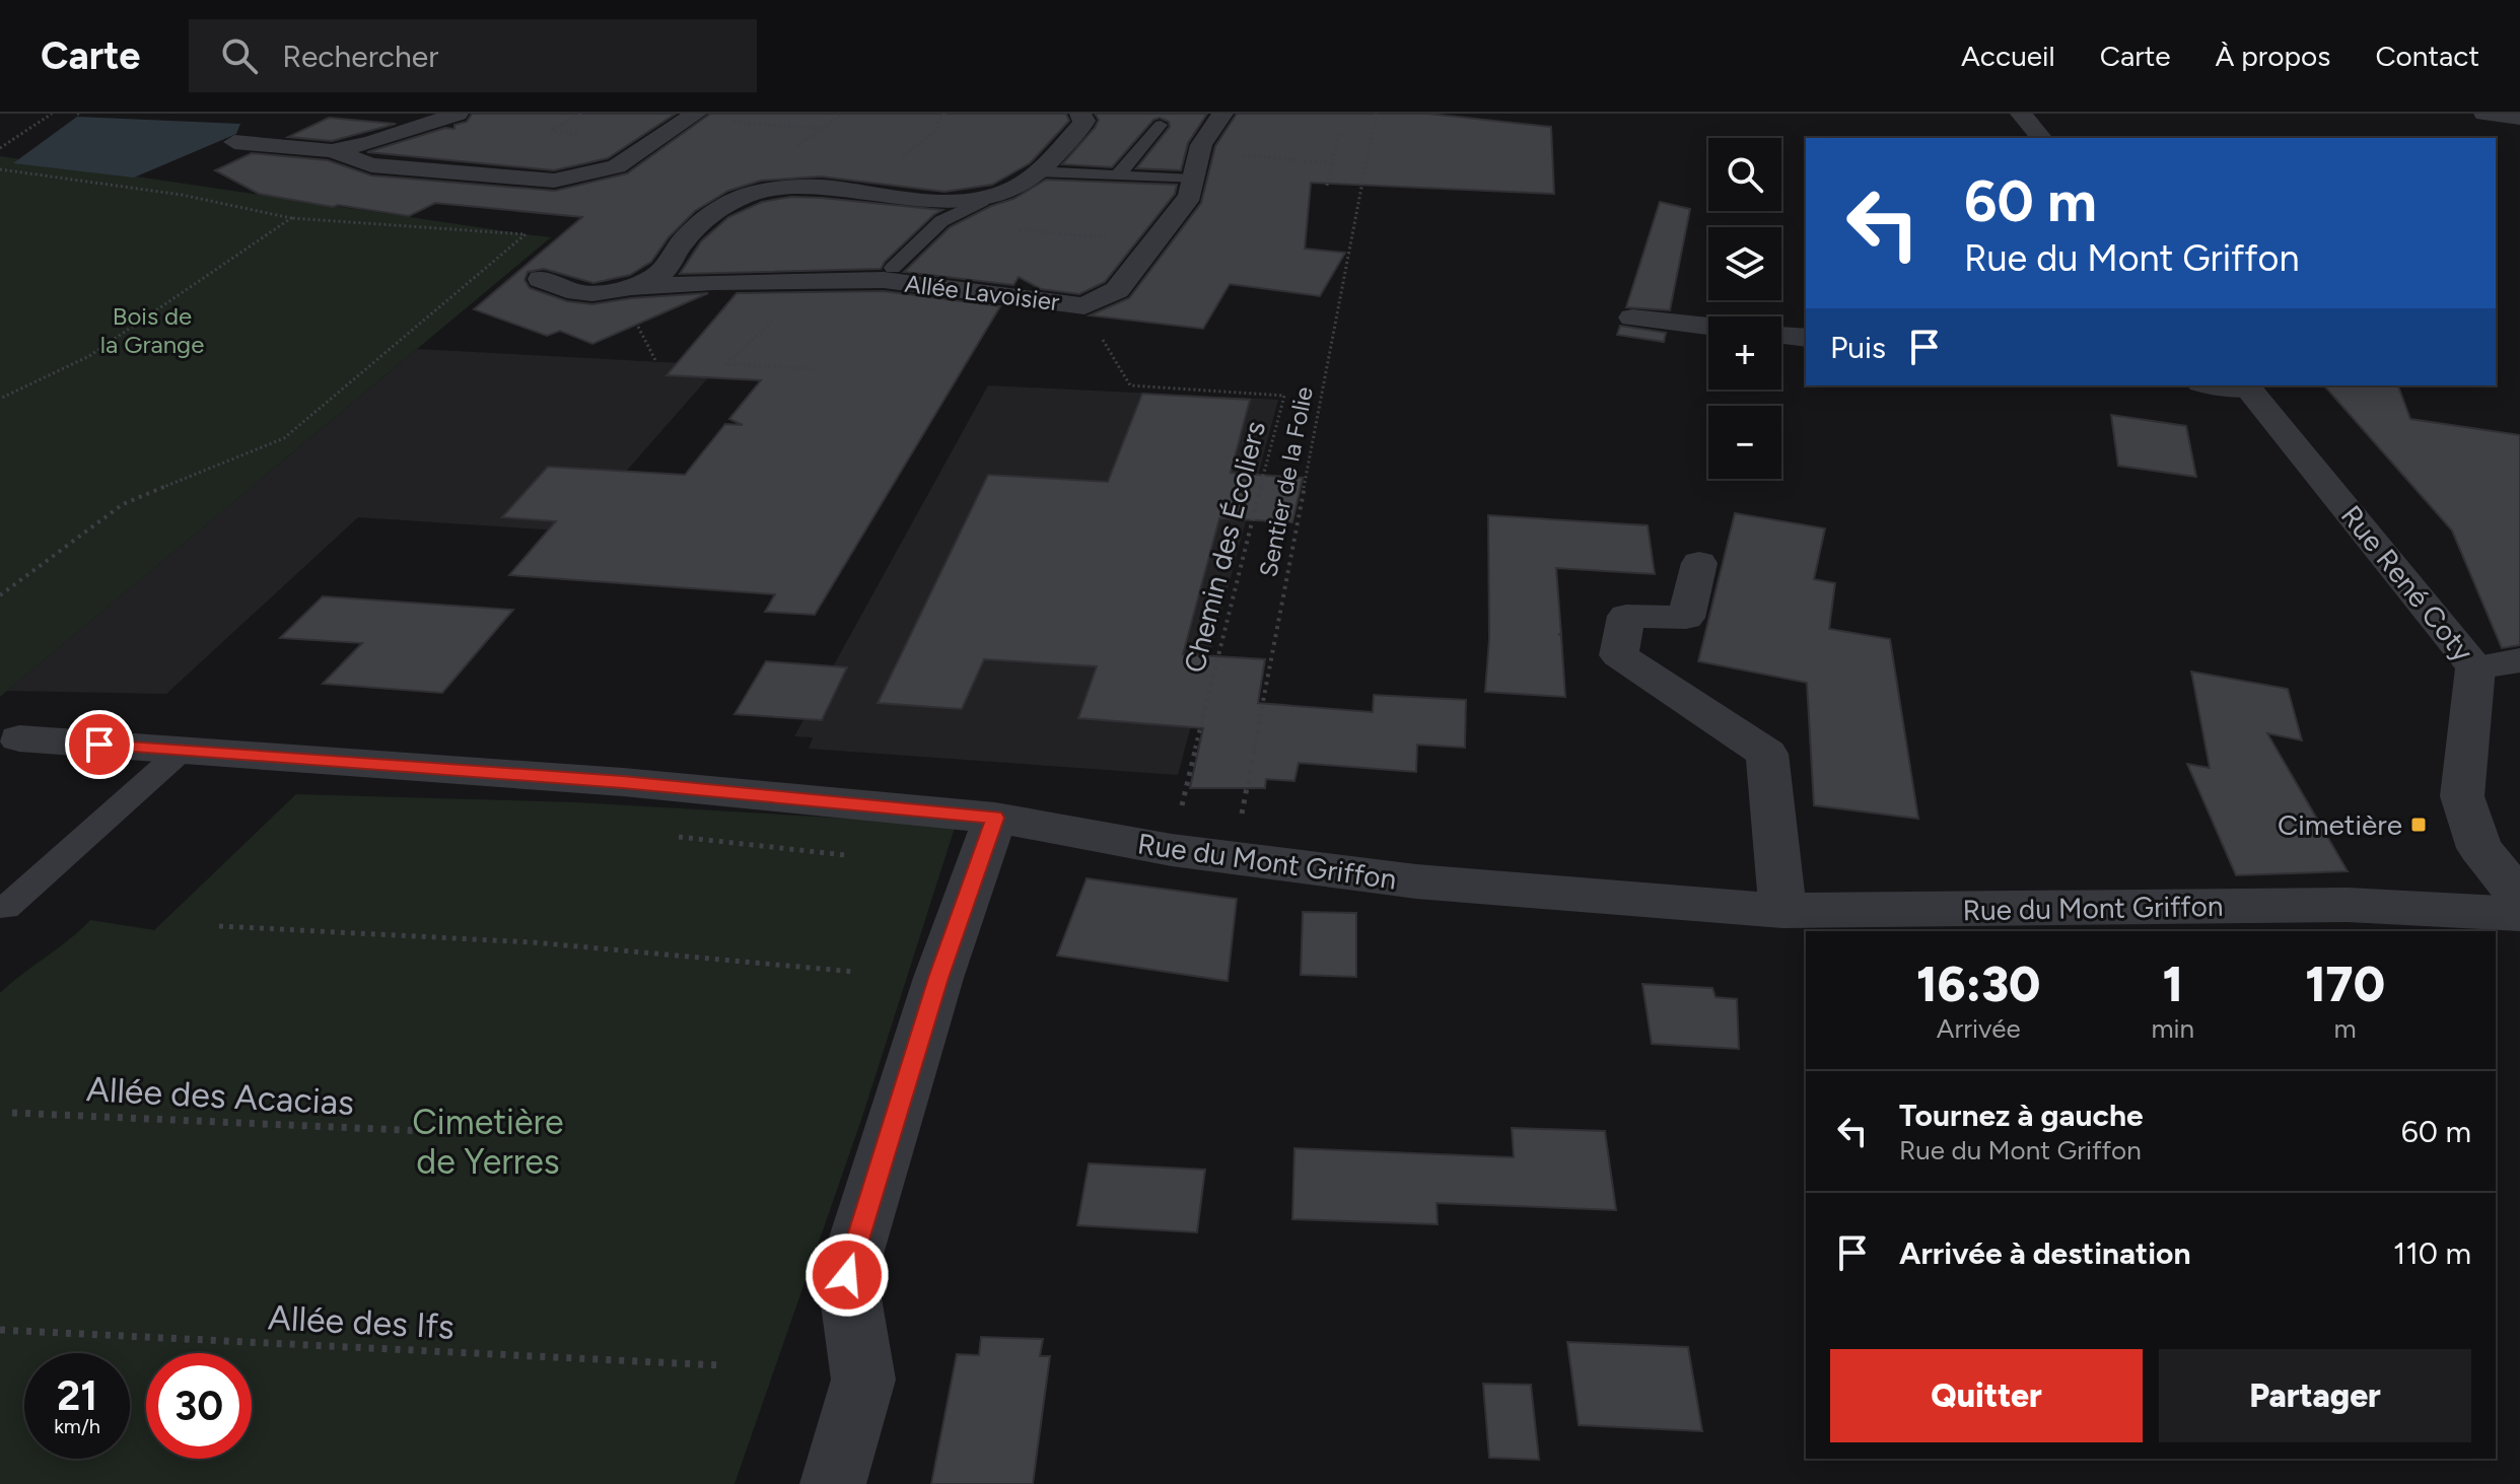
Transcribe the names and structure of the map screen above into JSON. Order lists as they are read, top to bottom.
{
  "streets": {
    "street": ["Allée Lavoisier", "Rue René Coty", "Rue du Mont Griffon"],
    "path": [
      "Sentier de la Folie",
      "Chemin des Écoliers",
      "Allée des Acacias",
      "Allée des Ifs"
    ]
  },
  "crossings": [
    ["Sentier de la Folie", "Rue du Mont Griffon"],
    ["Chemin des Écoliers", "Rue du Mont Griffon"]
  ],
  "parks": ["Bois de la Grange", "Cimetière de Yerres"],
  "places": {
    "transit": ["Cimetière"]
  },
  "page": {
    "header": "Carte",
    "search": "Rechercher",
    "nav": [
      "Accueil",
      "Carte",
      "À propos",
      "Contact"
    ],
    "map_buttons": ["+", "−"],
    "turn": ["60 m", "Rue du Mont Griffon"],
    "then": "Puis",
    "eta": [
      "16:30",
      "Arrivée",
      "1",
      "min",
      "170",
      "m"
    ],
    "list": [
      {
        "name": "Tournez à gauche",
        "note": "Rue du Mont Griffon",
        "value": "60 m"
      },
      {
        "name": "Arrivée à destination",
        "value": "110 m"
      }
    ],
    "buttons": ["Quitter", "Partager"],
    "speed": "21 km/h",
    "limit": "30"
  }
}
